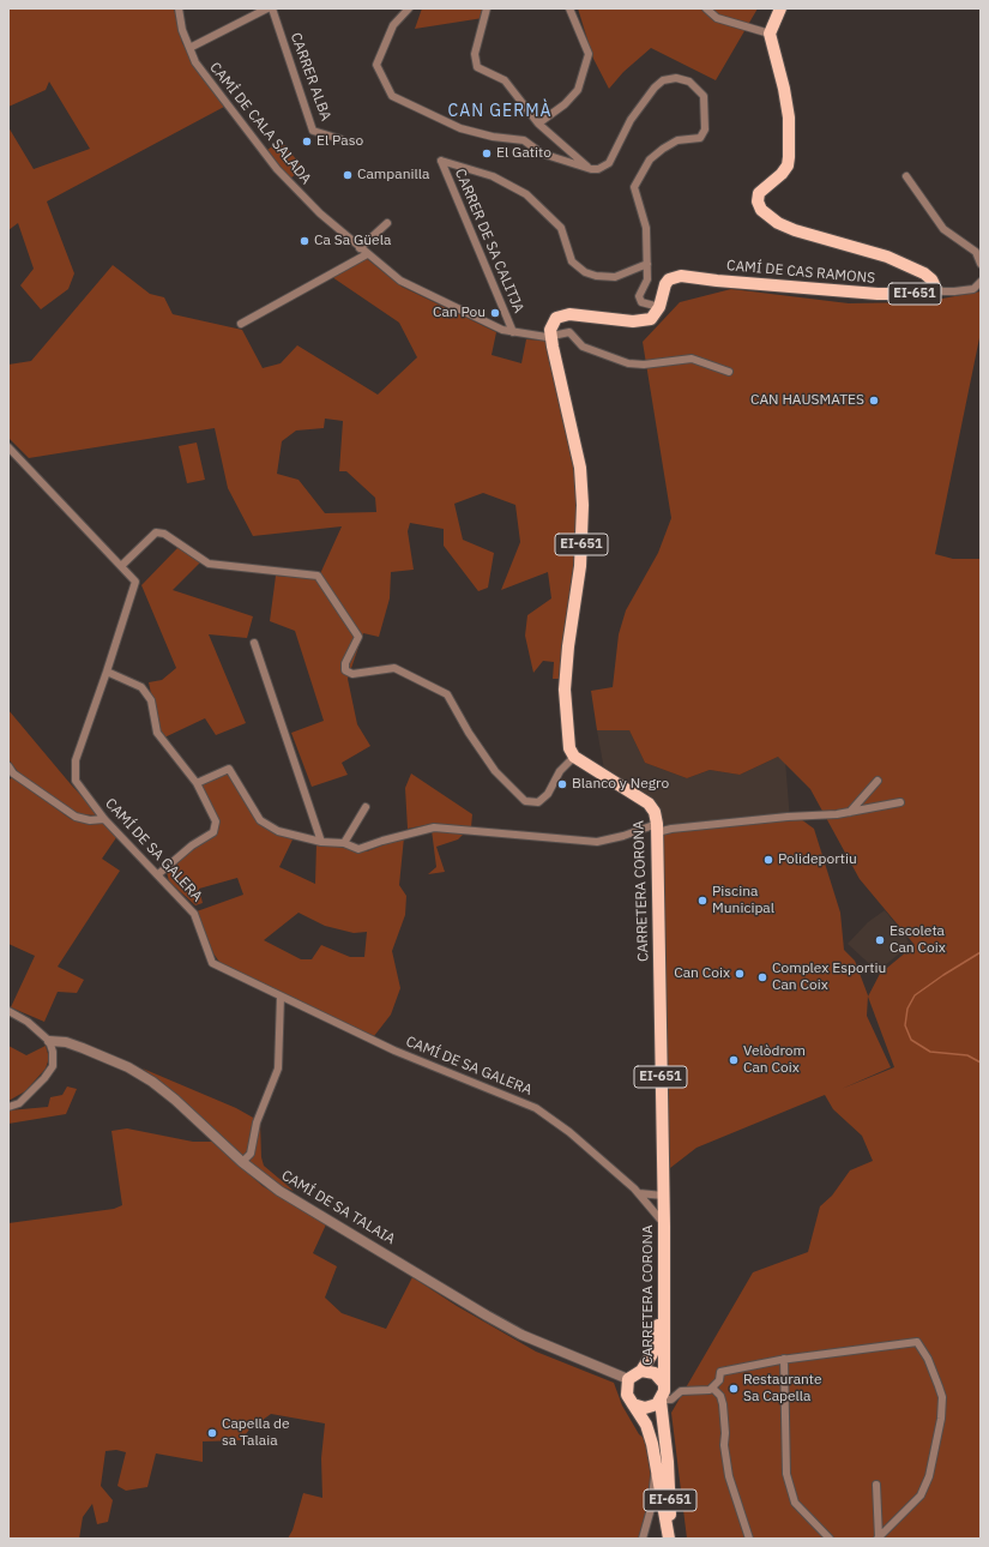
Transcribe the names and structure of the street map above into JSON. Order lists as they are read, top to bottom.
{
  "streets": {
    "main road": ["CAMÍ DE CAS RAMONS", "EI-651", "CARRETERA CORONA"],
    "street": [
      "CARRER ALBA",
      "CAMÍ DE CALA SALADA",
      "CARRER DE SA CALITJA",
      "CAMÍ DE SA GALERA",
      "CAMÍ DE SA TALAIA"
    ]
  },
  "crossings": [
    ["CAMÍ DE CALA SALADA", "CARRER DE SA CALITJA"],
    ["CAMÍ DE CALA SALADA", "EI-651"],
    ["EI-651", "CARRETERA CORONA"],
    ["EI-651", "CAMÍ DE SA TALAIA"],
    ["CAMÍ DE SA GALERA", "CARRETERA CORONA"],
    ["CARRETERA CORONA", "CAMÍ DE SA TALAIA"]
  ],
  "districts": ["CAN GERMÀ"],
  "places": [
    "El Paso",
    "El Gatito",
    "Campanilla",
    "Ca Sa Güela",
    "Can Pou",
    "CAN HAUSMATES",
    "Blanco y Negro",
    "Polideportiu",
    "Piscina Municipal",
    "Escoleta Can Coix",
    "Can Coix",
    "Complex Esportiu Can Coix",
    "Velòdrom Can Coix",
    "Restaurante Sa Capella",
    "Capella de sa Talaia"
  ]
}
